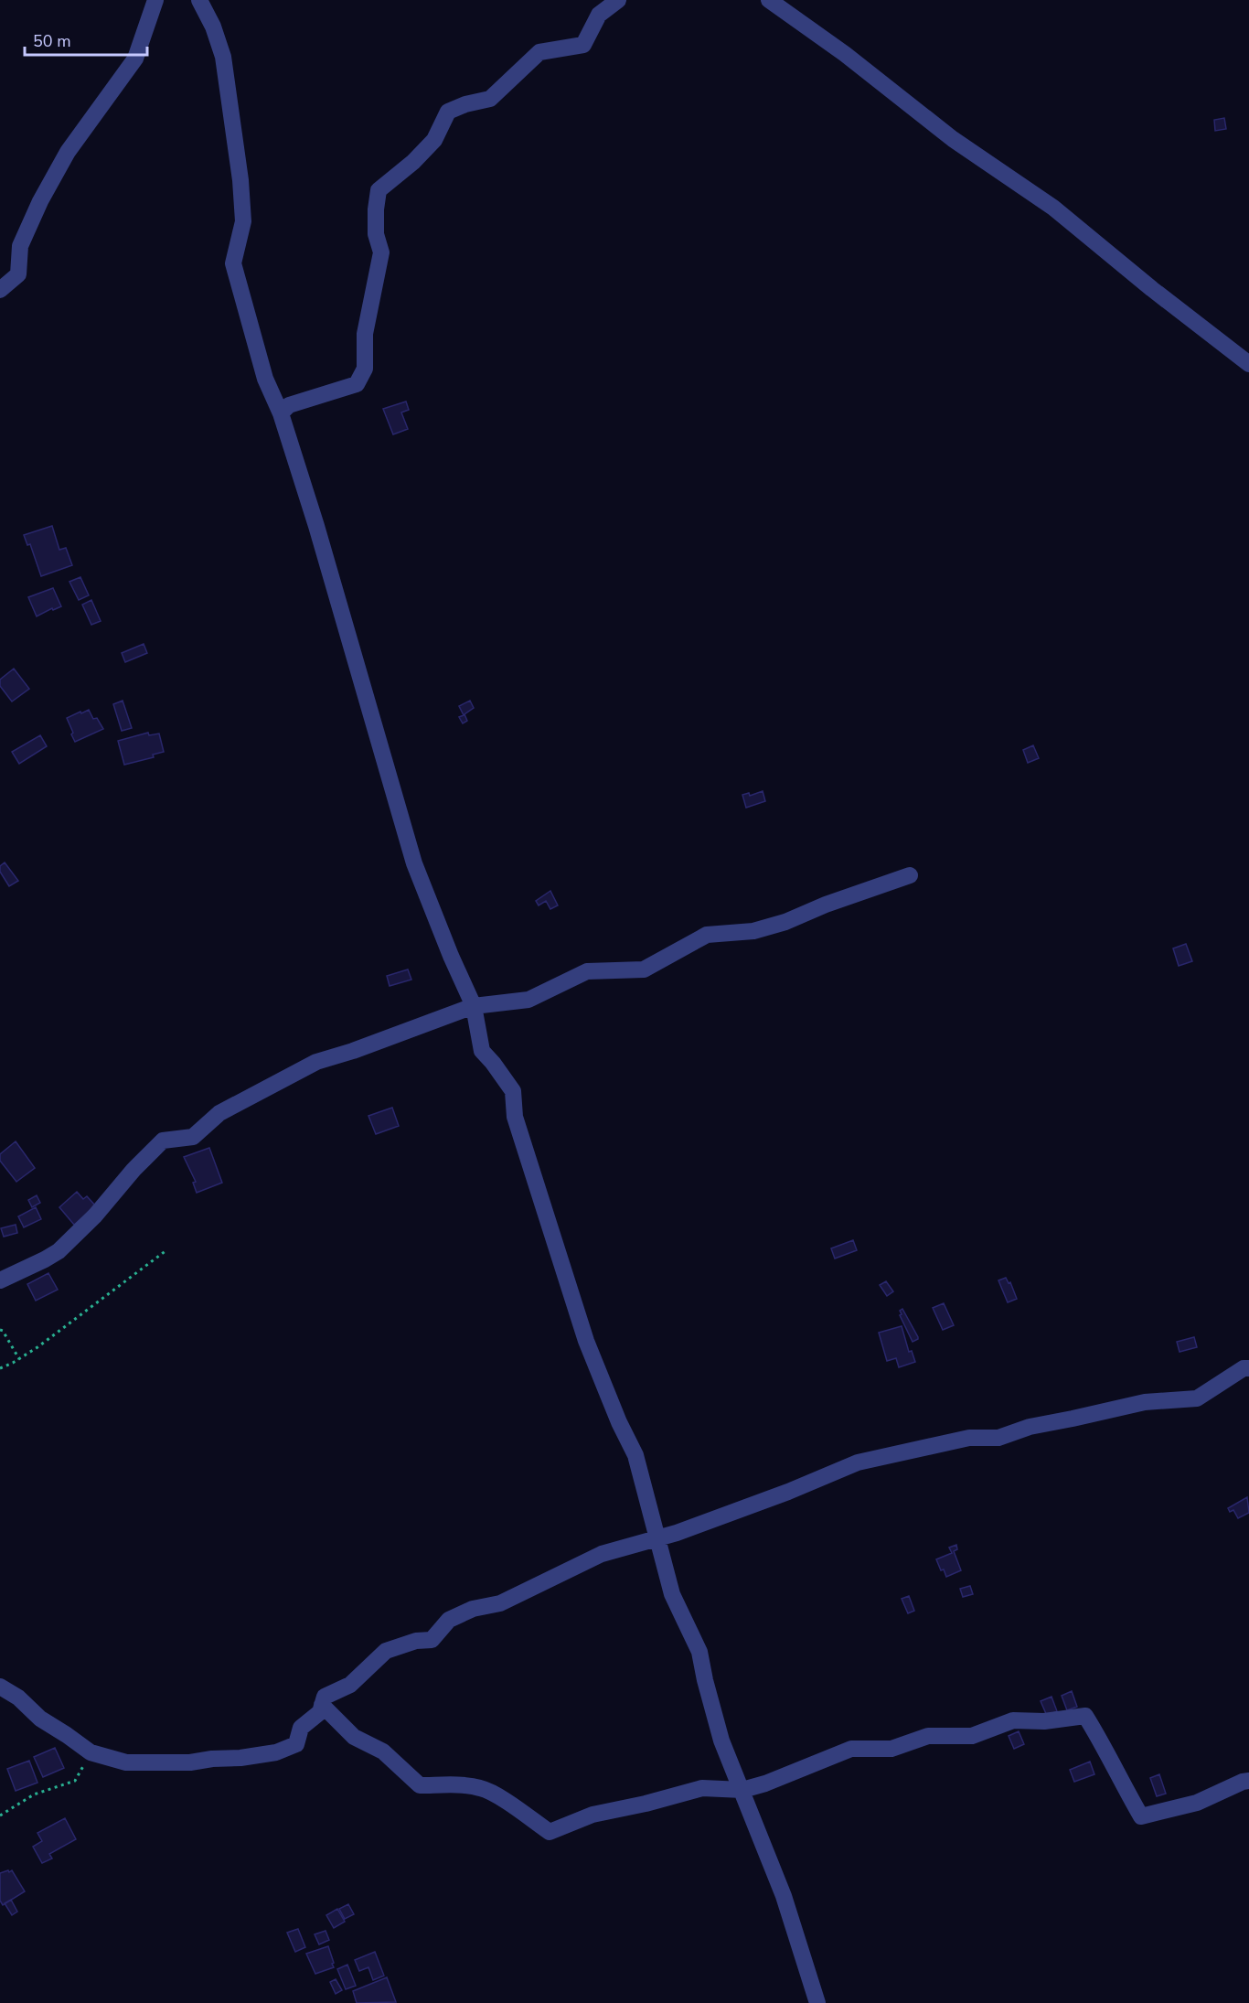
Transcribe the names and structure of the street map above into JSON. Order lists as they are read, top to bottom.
{
  "scale_bar": "50 m"
}
